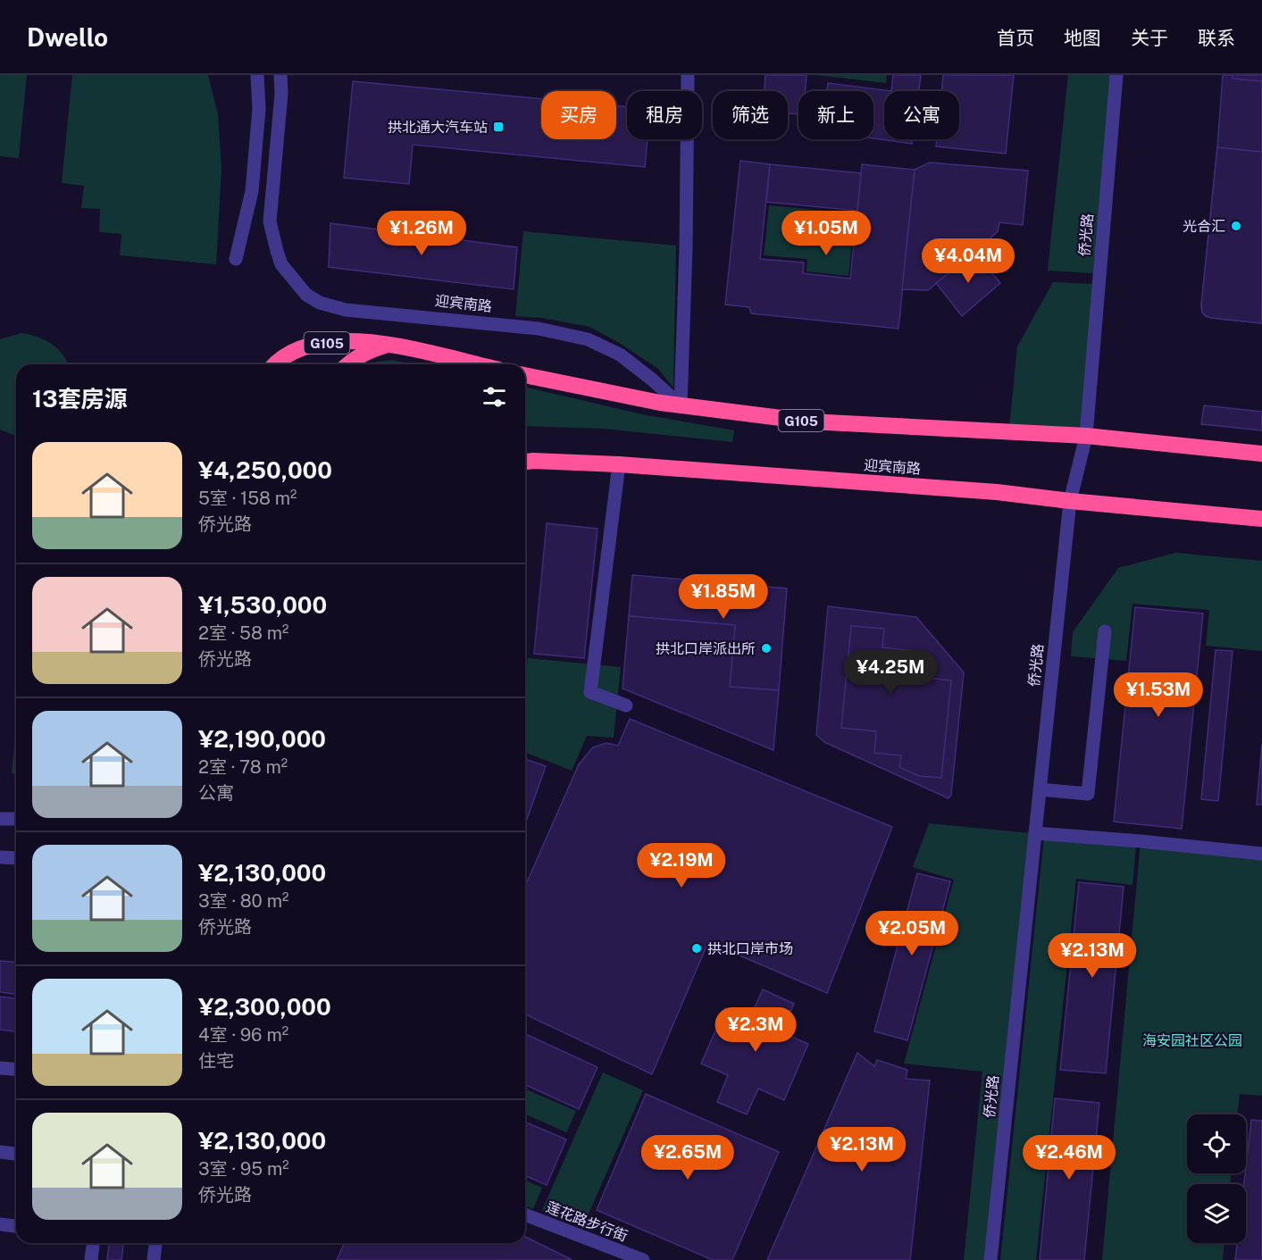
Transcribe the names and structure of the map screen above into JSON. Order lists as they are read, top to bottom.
{
  "streets": {
    "highway": ["迎宾南路", "G105"],
    "street": ["侨光路", "莲花路步行街"]
  },
  "crossings": [
    ["侨光路", "迎宾南路"],
    ["侨光路", "G105"],
    ["迎宾南路", "G105"]
  ],
  "parks": ["海安园社区公园"],
  "places": {
    "transit": ["拱北通大汽车站"],
    "other": ["光合汇", "拱北口岸派出所", "拱北口岸市场"]
  },
  "page": {
    "header": "Dwello",
    "nav": [
      "首页",
      "地图",
      "关于",
      "联系"
    ],
    "chip": [
      "买房",
      "租房",
      "筛选",
      "新上",
      "公寓"
    ],
    "price": [
      "¥1.26M",
      "¥1.05M",
      "¥4.04M",
      "¥1.85M",
      "¥4.25M",
      "¥1.53M",
      "¥2.19M",
      "¥2.05M",
      "¥2.13M",
      "¥2.3M",
      "¥2.13M",
      "¥2.65M",
      "¥2.46M"
    ],
    "heading": "13套房源",
    "list": [
      {
        "name": "¥4,250,000",
        "note": "5室 · 158 m² · 侨光路"
      },
      {
        "name": "¥1,530,000",
        "note": "2室 · 58 m² · 侨光路"
      },
      {
        "name": "¥2,190,000",
        "note": "2室 · 78 m² · 公寓"
      },
      {
        "name": "¥2,130,000",
        "note": "3室 · 80 m² · 侨光路"
      },
      {
        "name": "¥2,300,000",
        "note": "4室 · 96 m² · 住宅"
      },
      {
        "name": "¥2,130,000",
        "note": "3室 · 95 m² · 侨光路"
      }
    ]
  }
}
